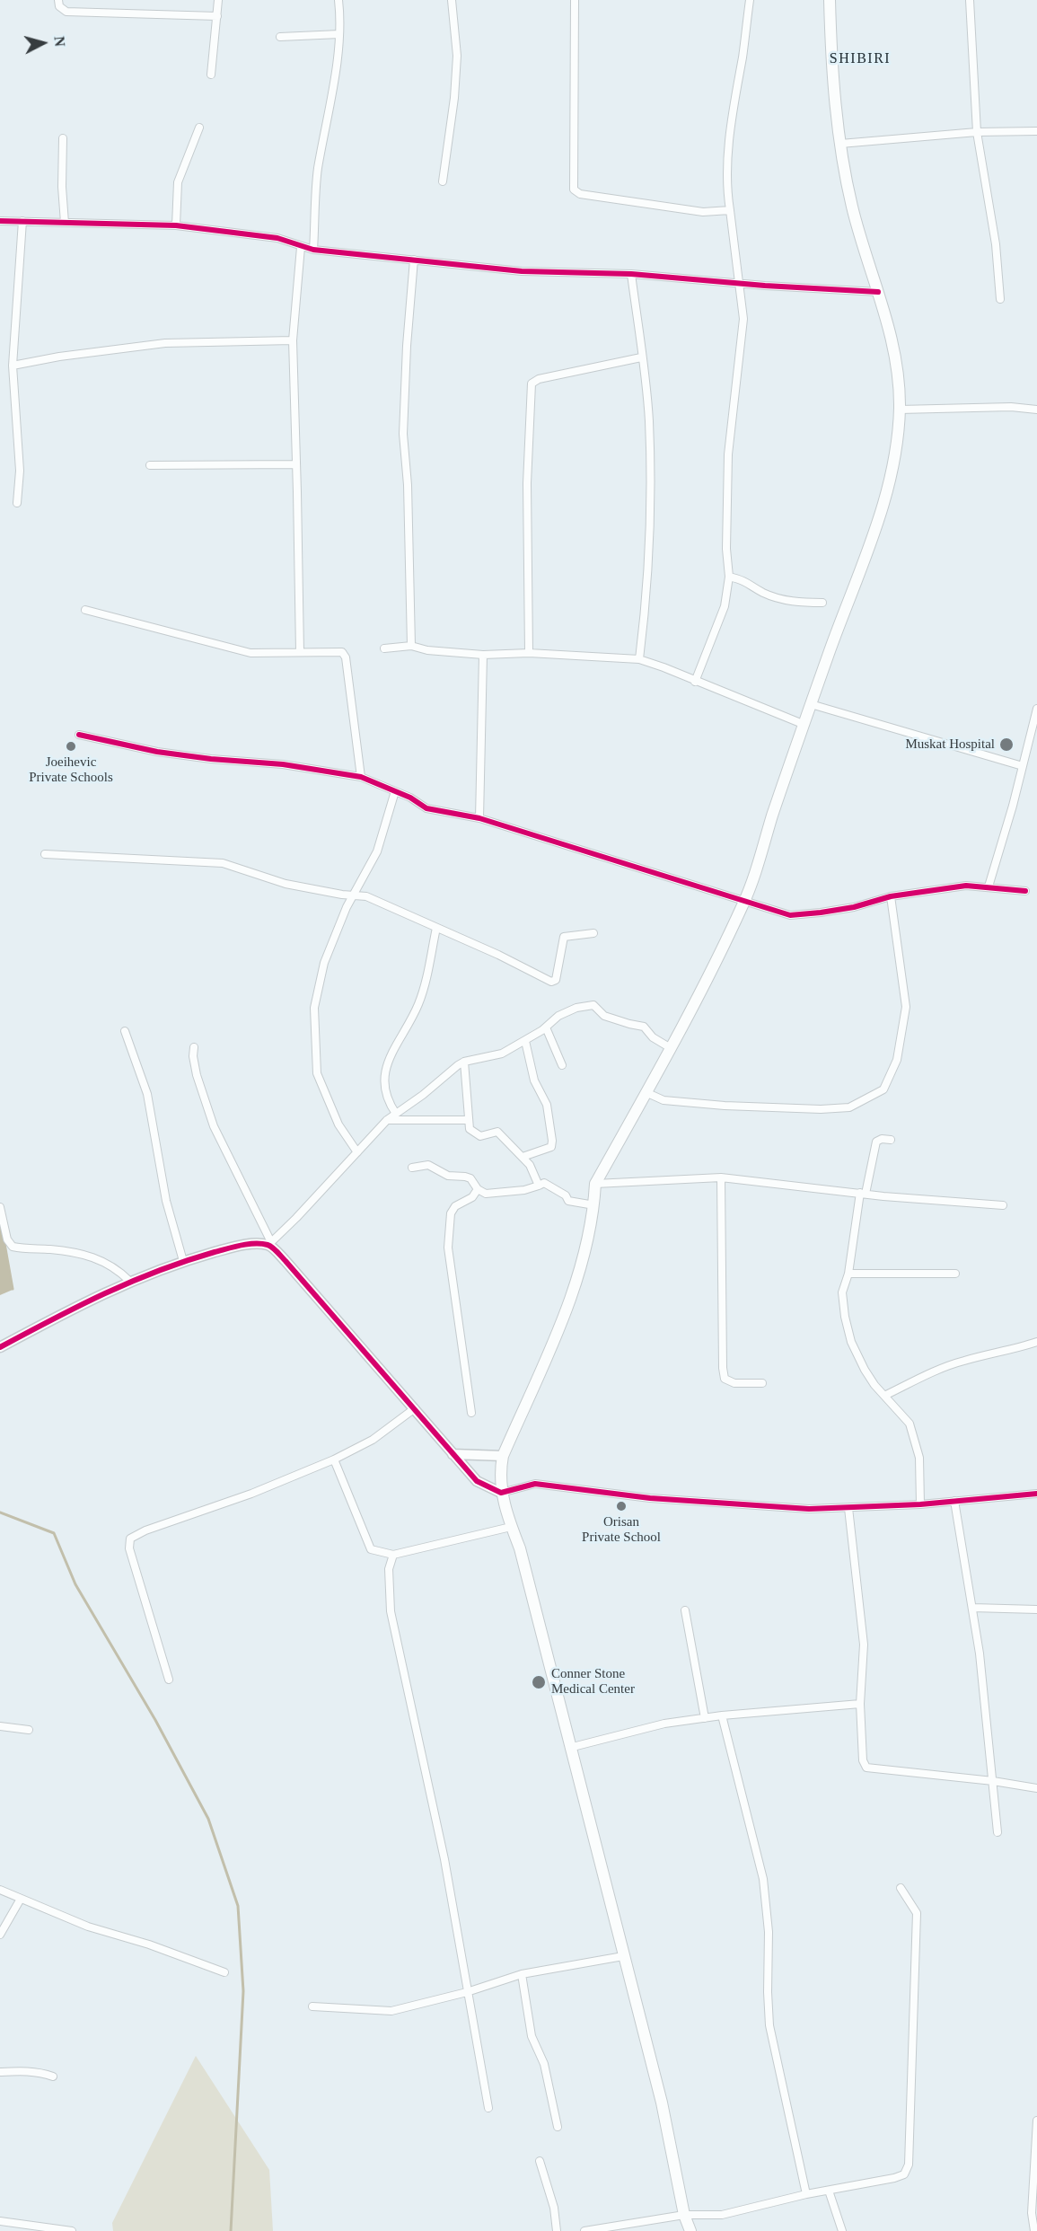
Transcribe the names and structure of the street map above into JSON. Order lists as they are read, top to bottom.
{
  "districts": ["SHIBIRI"],
  "places": [
    "Muskat Hospital",
    "Joeihevic Private Schools",
    "Orisan Private School",
    "Conner Stone Medical Center"
  ],
  "north": "right"
}
